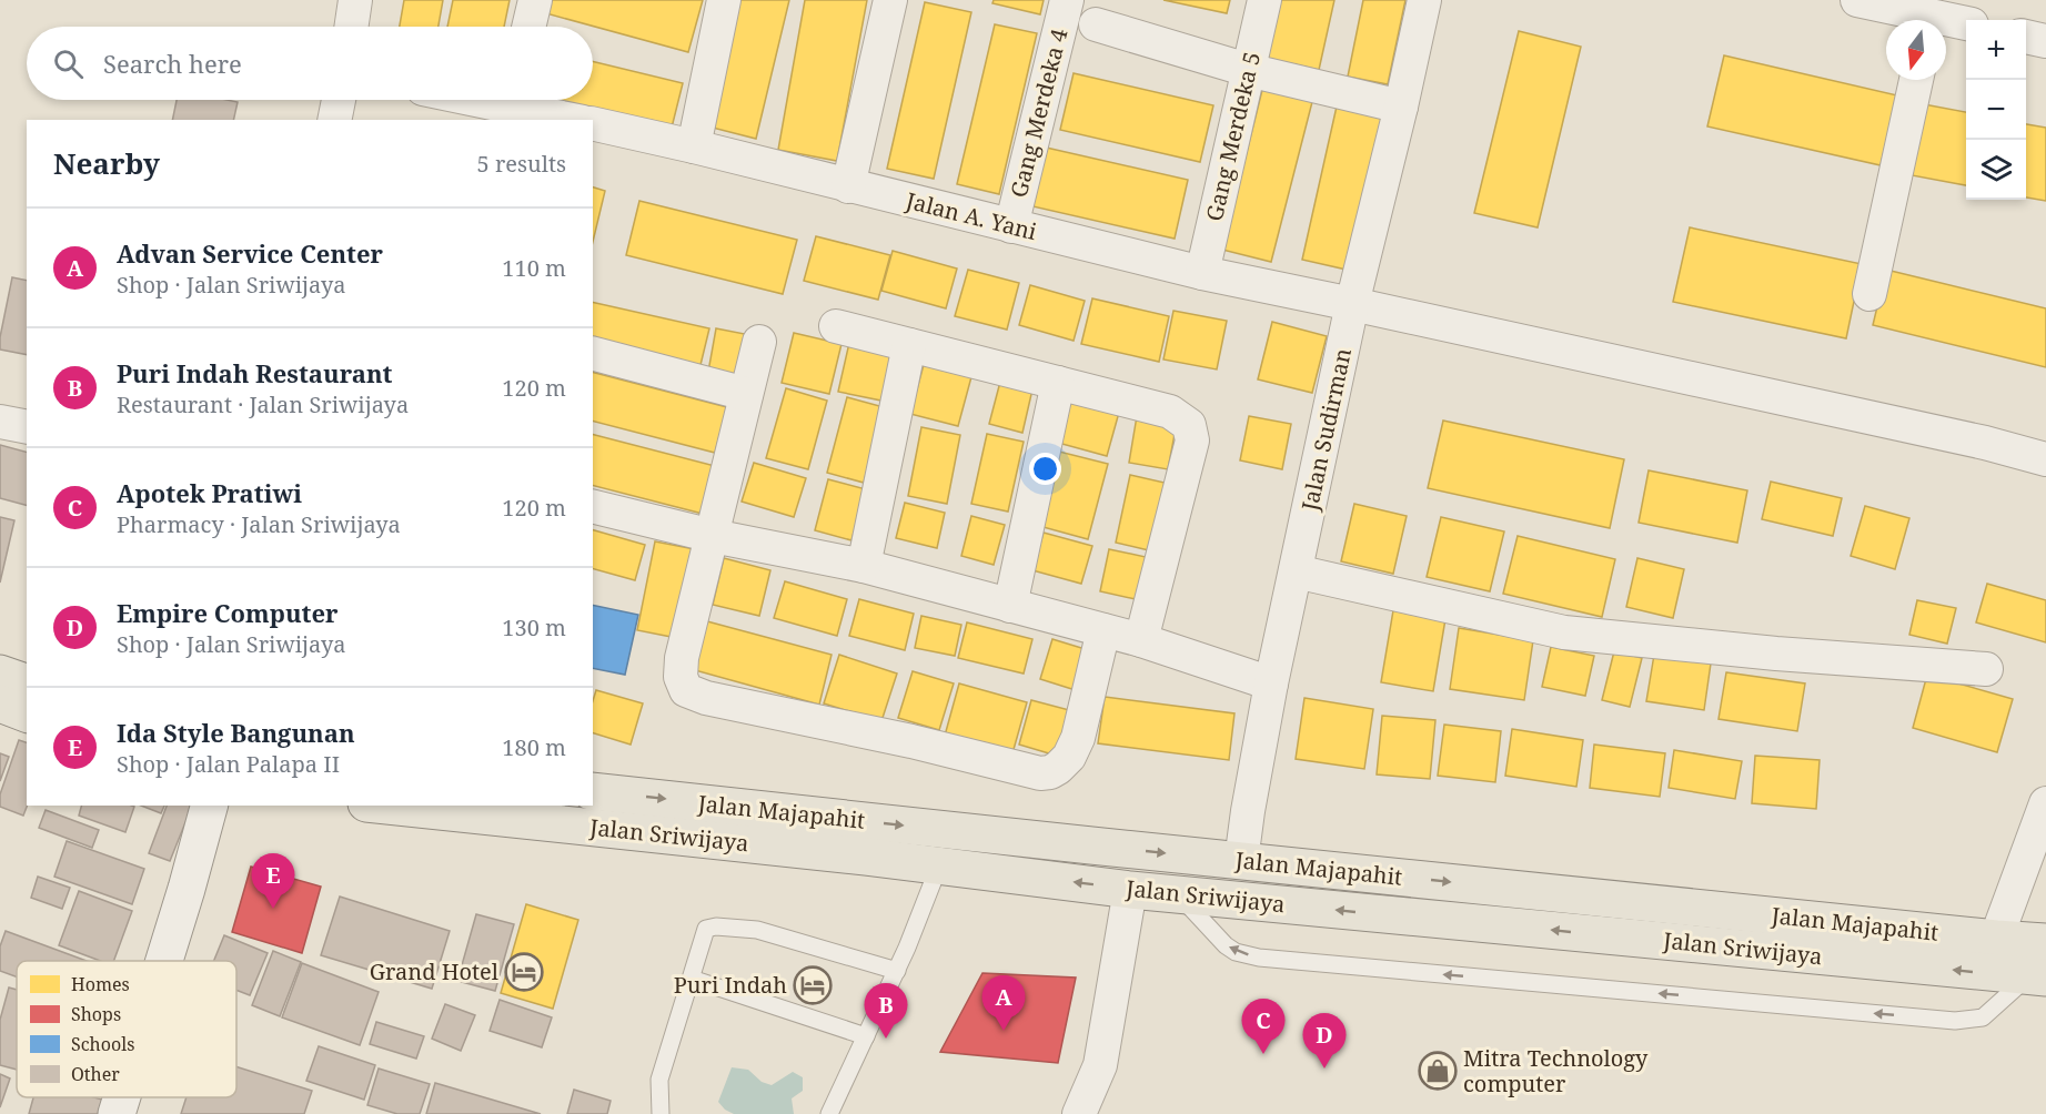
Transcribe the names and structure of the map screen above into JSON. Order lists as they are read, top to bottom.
{
  "streets": {
    "main road": ["Jalan Majapahit", "Jalan Sriwijaya"],
    "street": [
      "Gang Merdeka 4",
      "Gang Merdeka 5",
      "Jalan A. Yani",
      "Jalan Sudirman"
    ]
  },
  "crossings": [
    ["Gang Merdeka 4", "Jalan A. Yani"],
    ["Gang Merdeka 5", "Jalan A. Yani"],
    ["Jalan A. Yani", "Jalan Sudirman"],
    ["Jalan Sudirman", "Jalan Majapahit"]
  ],
  "one_way": ["Jalan Majapahit", "Jalan Sriwijaya"],
  "places": {
    "hotel": ["Grand Hotel", "Puri Indah"],
    "shop": ["Mitra Technology computer"]
  },
  "legend": [
    "Homes",
    "Shops",
    "Schools",
    "Other"
  ],
  "north": "bottom",
  "page": {
    "map_buttons": ["+", "−"],
    "search": "Search here",
    "heading": ["Nearby", "5 results"],
    "list": [
      {
        "mark": "A",
        "name": "Advan Service Center",
        "note": "Shop · Jalan Sriwijaya",
        "value": "110 m"
      },
      {
        "mark": "B",
        "name": "Puri Indah Restaurant",
        "note": "Restaurant · Jalan Sriwijaya",
        "value": "120 m"
      },
      {
        "mark": "C",
        "name": "Apotek Pratiwi",
        "note": "Pharmacy · Jalan Sriwijaya",
        "value": "120 m"
      },
      {
        "mark": "D",
        "name": "Empire Computer",
        "note": "Shop · Jalan Sriwijaya",
        "value": "130 m"
      },
      {
        "mark": "E",
        "name": "Ida Style Bangunan",
        "note": "Shop · Jalan Palapa II",
        "value": "180 m"
      }
    ],
    "pins": [
      "E",
      "A",
      "B",
      "C",
      "D"
    ]
  }
}
